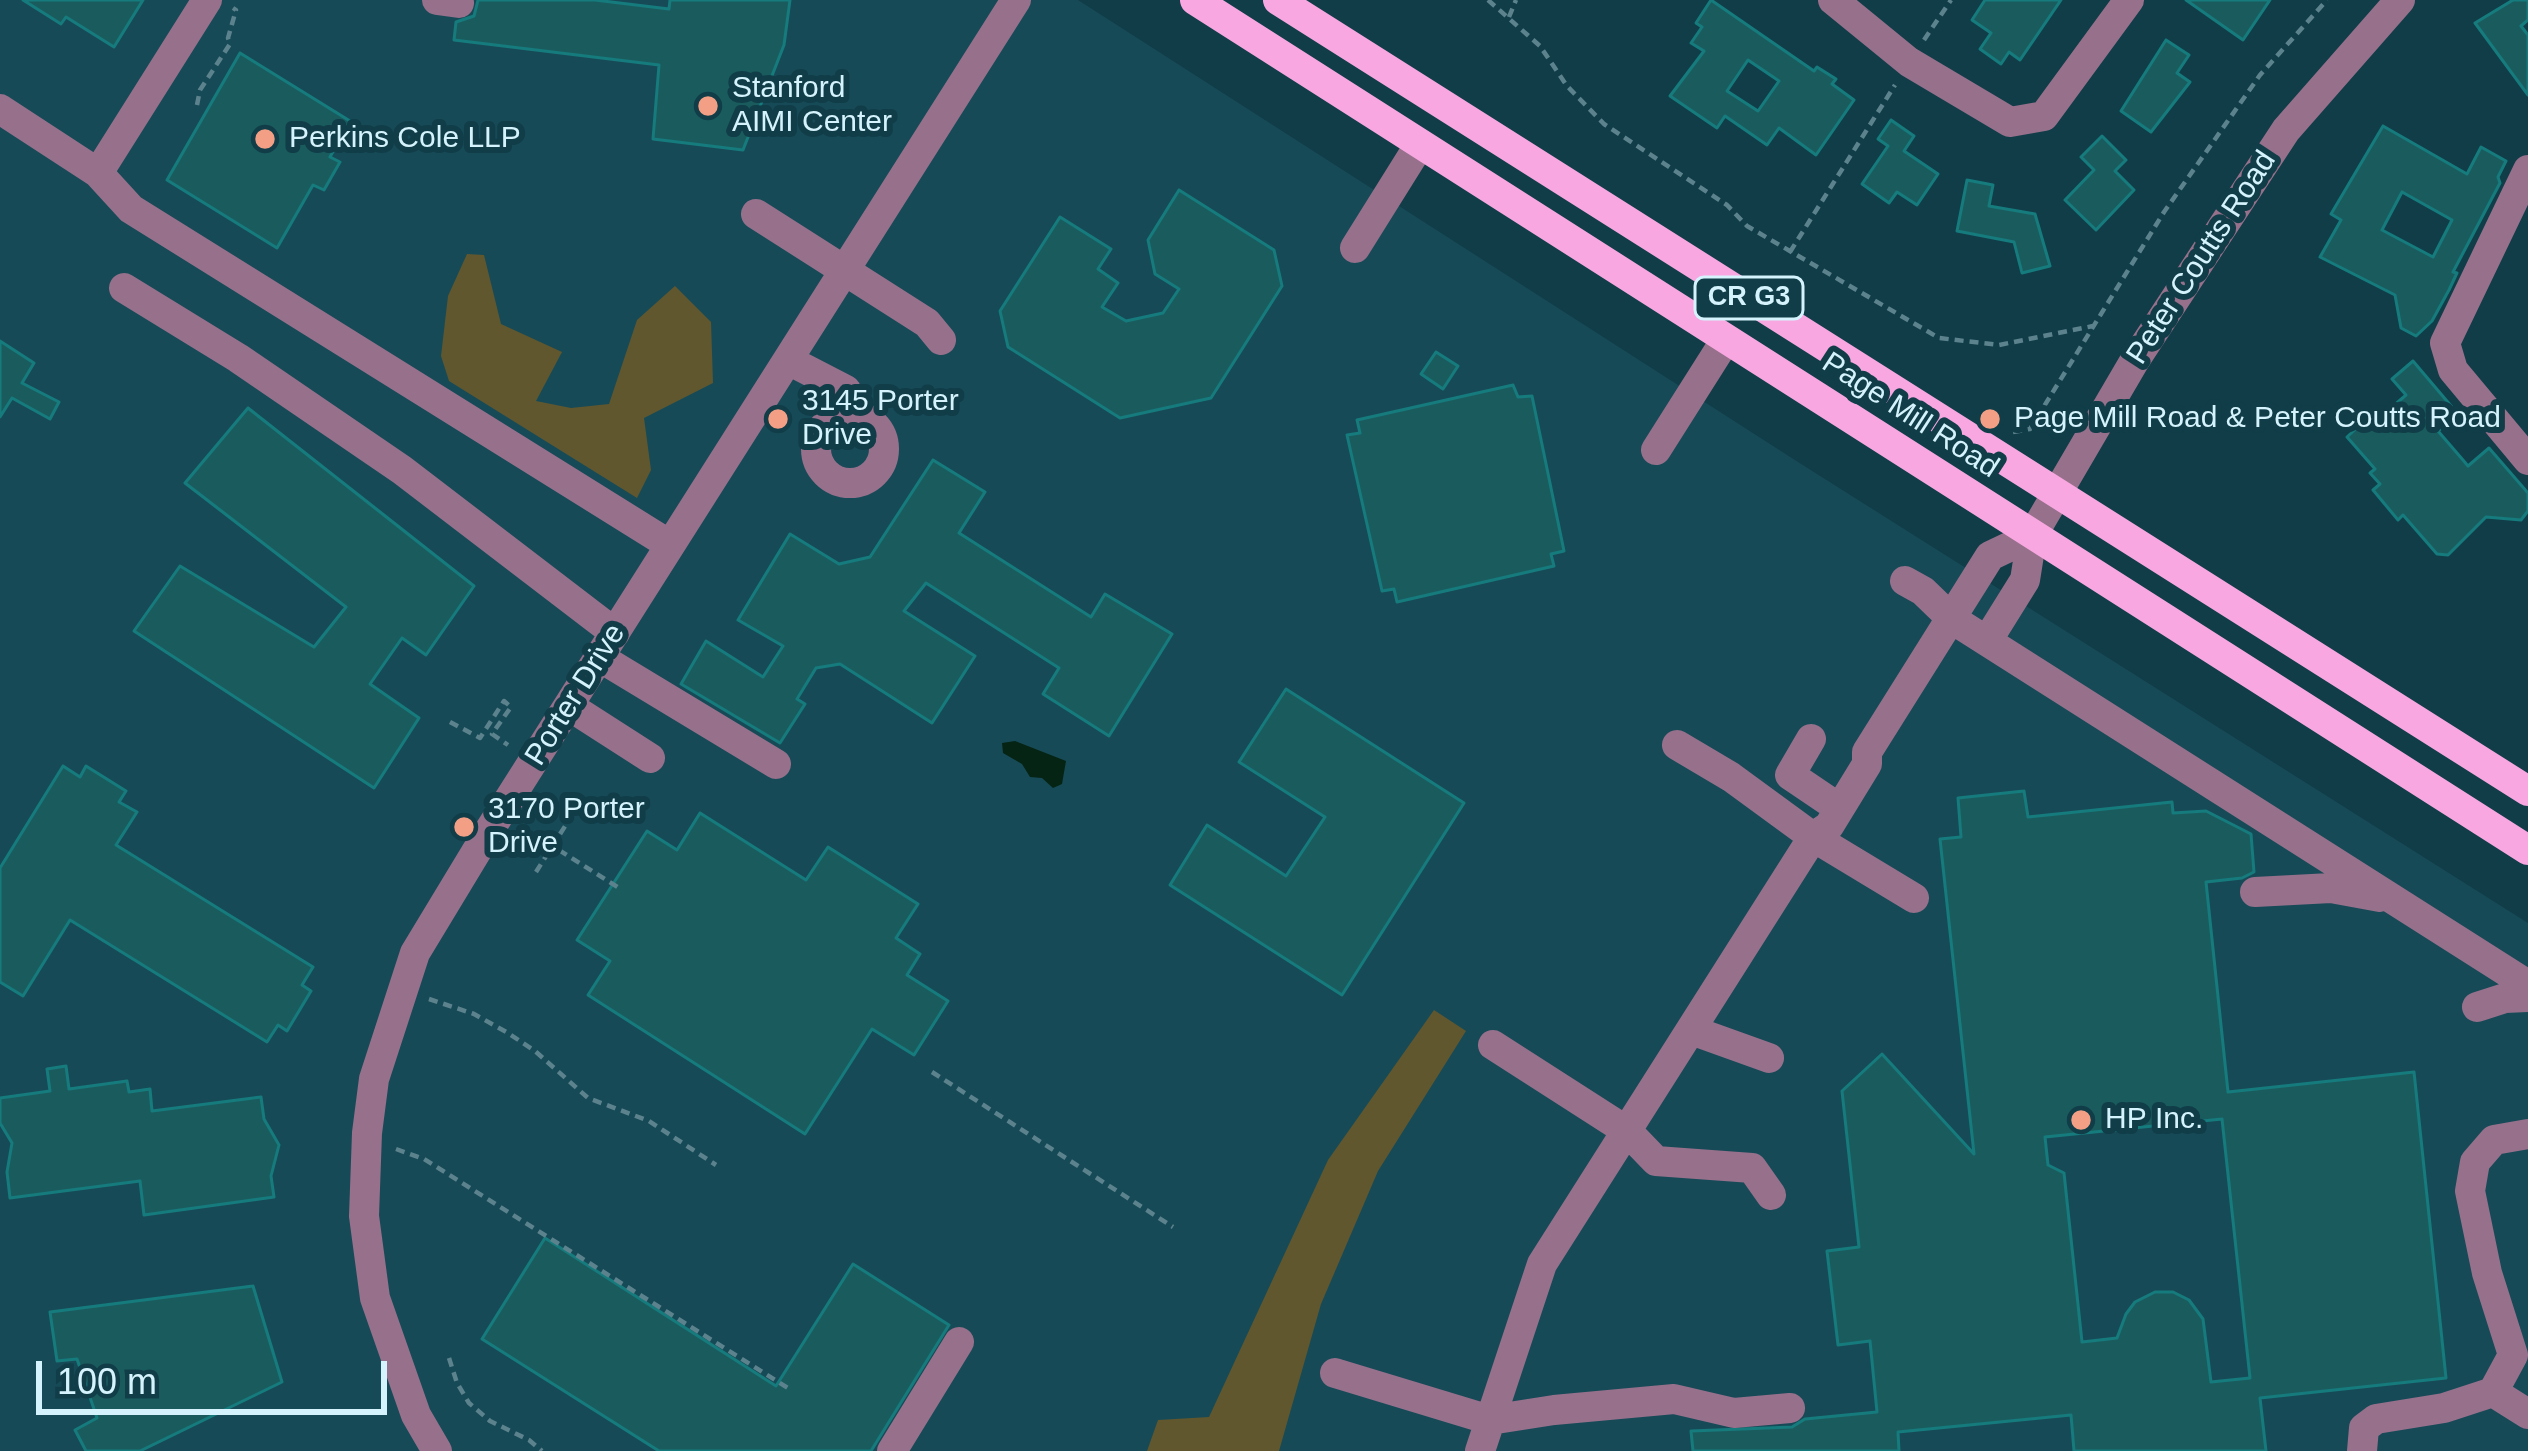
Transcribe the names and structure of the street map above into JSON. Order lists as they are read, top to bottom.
{
  "streets": {
    "main road": ["CR G3", "Page Mill Road"],
    "street": ["Peter Coutts Road", "Porter Drive"]
  },
  "crossings": [
    ["Peter Coutts Road", "Page Mill Road"]
  ],
  "places": [
    "Stanford AIMI Center",
    "Perkins Cole LLP",
    "3145 Porter Drive",
    "Page Mill Road & Peter Coutts Road",
    "3170 Porter Drive",
    "HP Inc."
  ],
  "scale_bar": "100 m"
}
